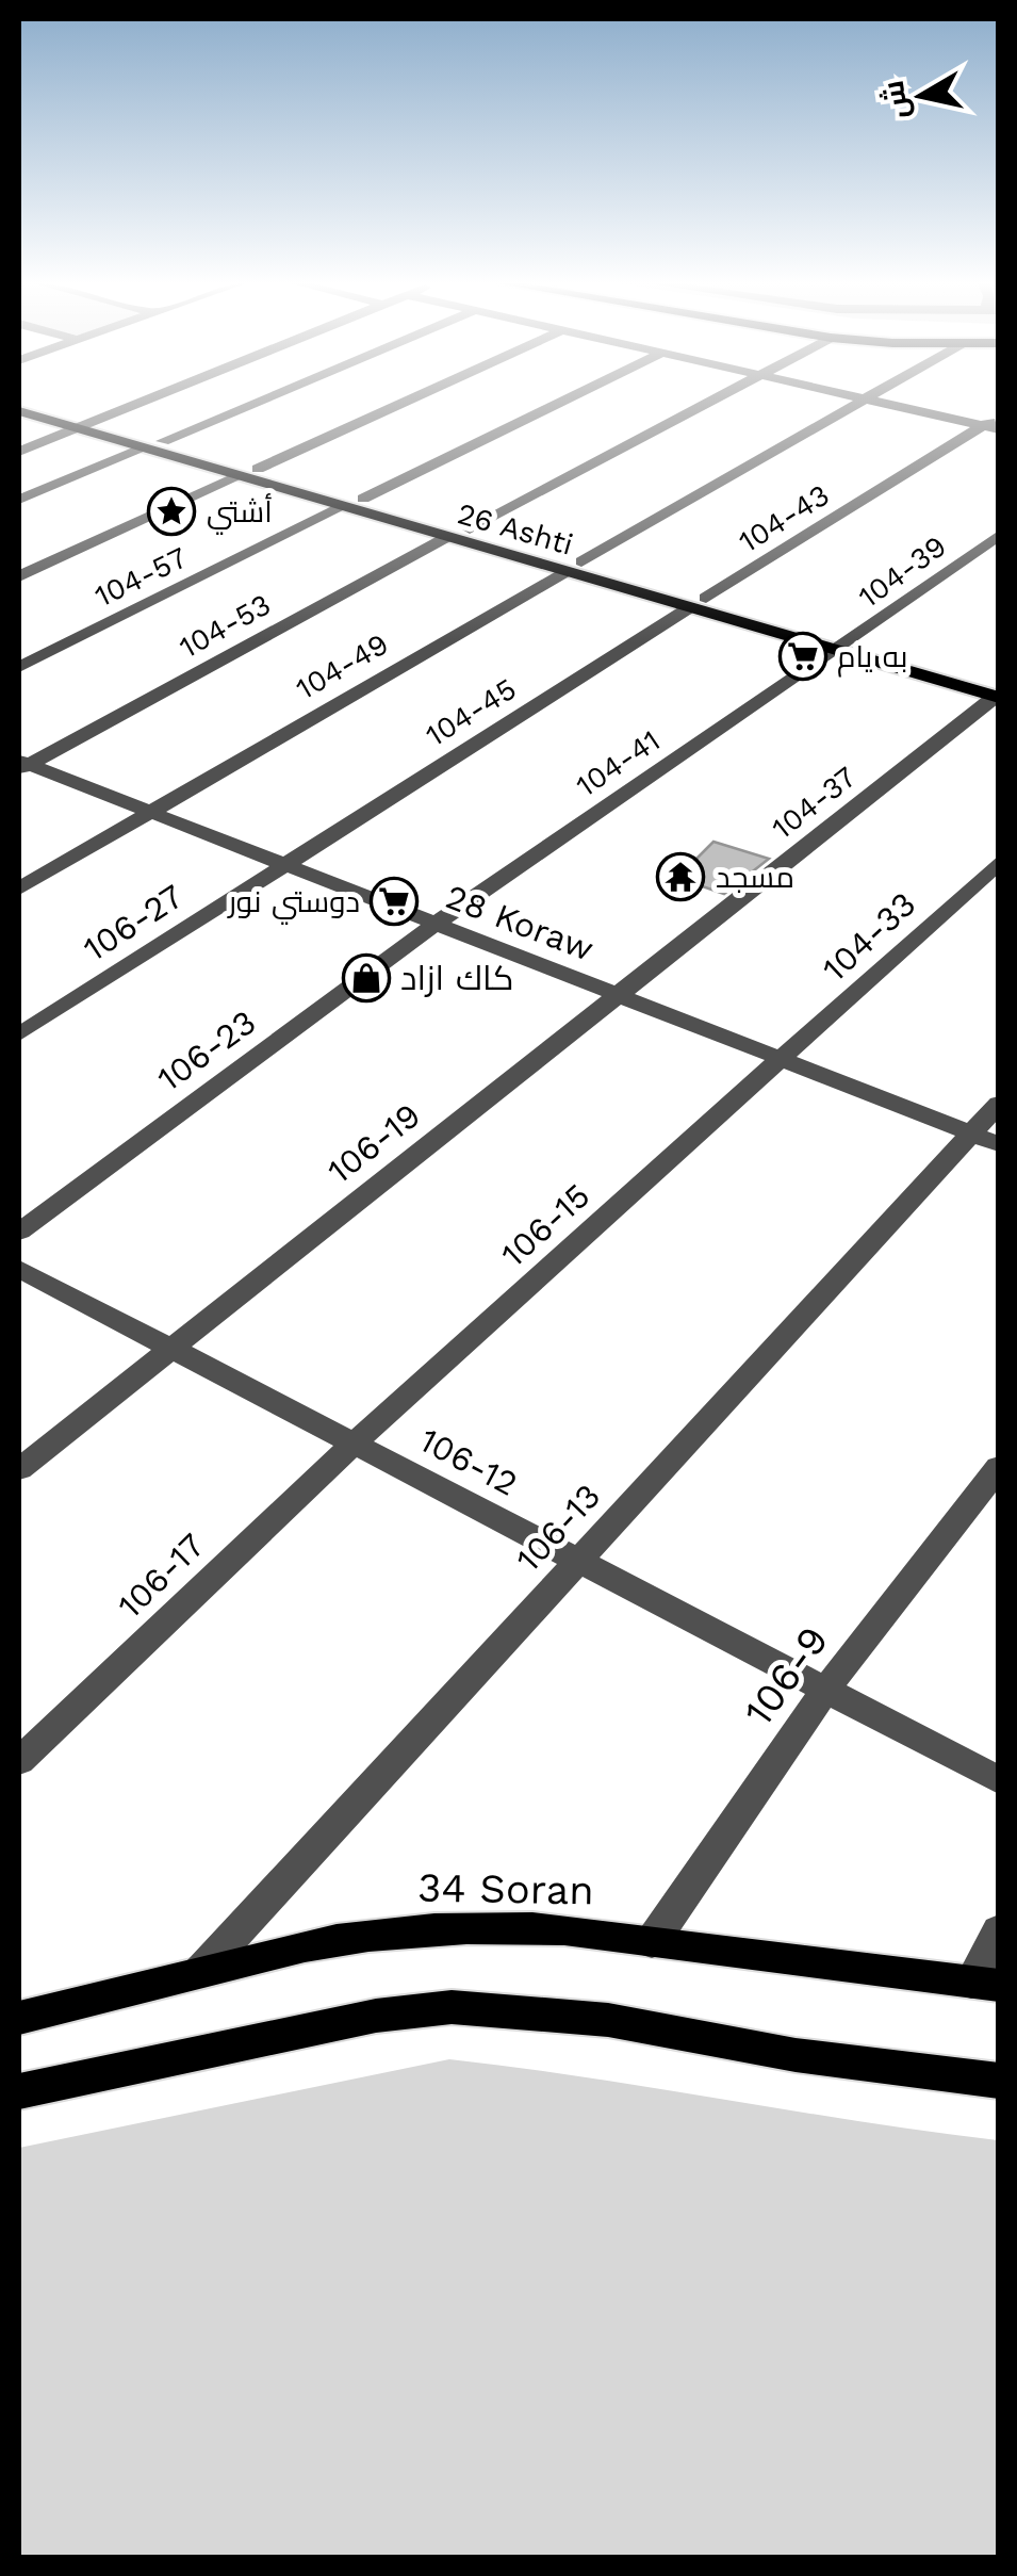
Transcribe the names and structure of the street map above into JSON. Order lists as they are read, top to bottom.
{
  "streets": {
    "main road": ["26 Ashti", "34 Soran"],
    "street": [
      "104-43",
      "104-39",
      "104-57",
      "104-53",
      "104-49",
      "104-45",
      "104-41",
      "104-37",
      "106-27",
      "28 Koraw",
      "104-33",
      "106-23",
      "106-19",
      "106-15",
      "106-12",
      "106-13",
      "106-17",
      "106-9"
    ]
  },
  "crossings": [
    ["104-43", "26 Ashti"],
    ["104-43", "104-45"],
    ["26 Ashti", "104-39"],
    ["26 Ashti", "104-57"],
    ["26 Ashti", "104-53"],
    ["26 Ashti", "104-49"],
    ["26 Ashti", "104-45"],
    ["26 Ashti", "104-41"],
    ["26 Ashti", "104-37"],
    ["104-39", "104-41"],
    ["104-53", "28 Koraw"],
    ["104-49", "28 Koraw"],
    ["104-45", "106-27"],
    ["104-45", "28 Koraw"],
    ["104-41", "28 Koraw"],
    ["104-41", "106-23"],
    ["104-37", "28 Koraw"],
    ["104-37", "106-19"],
    ["106-27", "28 Koraw"],
    ["28 Koraw", "104-33"],
    ["28 Koraw", "106-23"],
    ["28 Koraw", "106-19"],
    ["28 Koraw", "106-15"],
    ["28 Koraw", "106-13"],
    ["104-33", "106-15"],
    ["106-19", "106-12"],
    ["106-15", "106-12"],
    ["106-15", "106-17"],
    ["106-12", "106-13"],
    ["106-12", "106-17"],
    ["106-12", "106-9"],
    ["106-13", "34 Soran"],
    ["106-9", "34 Soran"]
  ],
  "places": {
    "place": ["أشتي"],
    "supermarket": ["به يام", "دوستي نور"],
    "temple": ["مسجد"],
    "shop": ["كاك ازاد"]
  },
  "north": "left"
}
